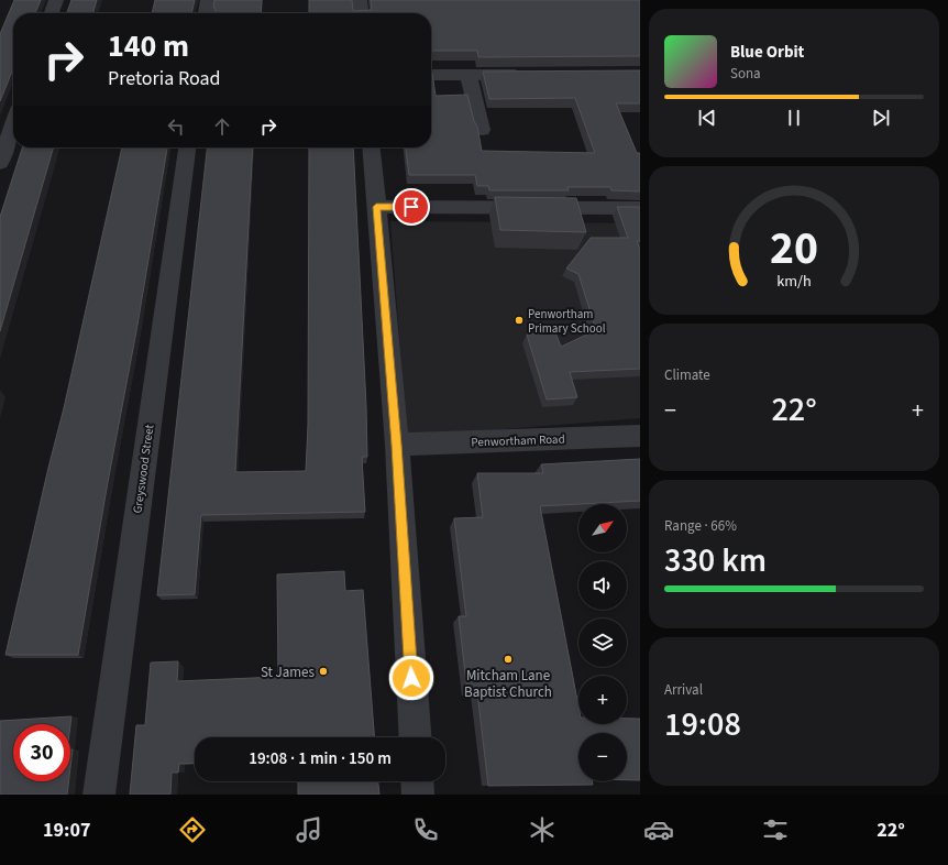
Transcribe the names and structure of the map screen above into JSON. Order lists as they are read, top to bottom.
{
  "streets": {
    "street": ["Penwortham Road", "Greyswood Street"]
  },
  "places": ["Penwortham Primary School", "Mitcham Lane Baptist Church", "St James"],
  "north": "top right",
  "page": {
    "turn": ["140 m", "Pretoria Road"],
    "song": ["Blue Orbit", "Sona"],
    "tile": [
      "Climate",
      ["Range · 66%", "330 km"],
      ["Arrival", "19:08"]
    ],
    "heat": ["−", "22°", "+"],
    "map_buttons": ["+", "−"],
    "limit": "30",
    "trip": "19:08 · 1 min · 150 m",
    "tabs": ["19:07", "22°"],
    "gauge": ["20", "km/h"]
  }
}
